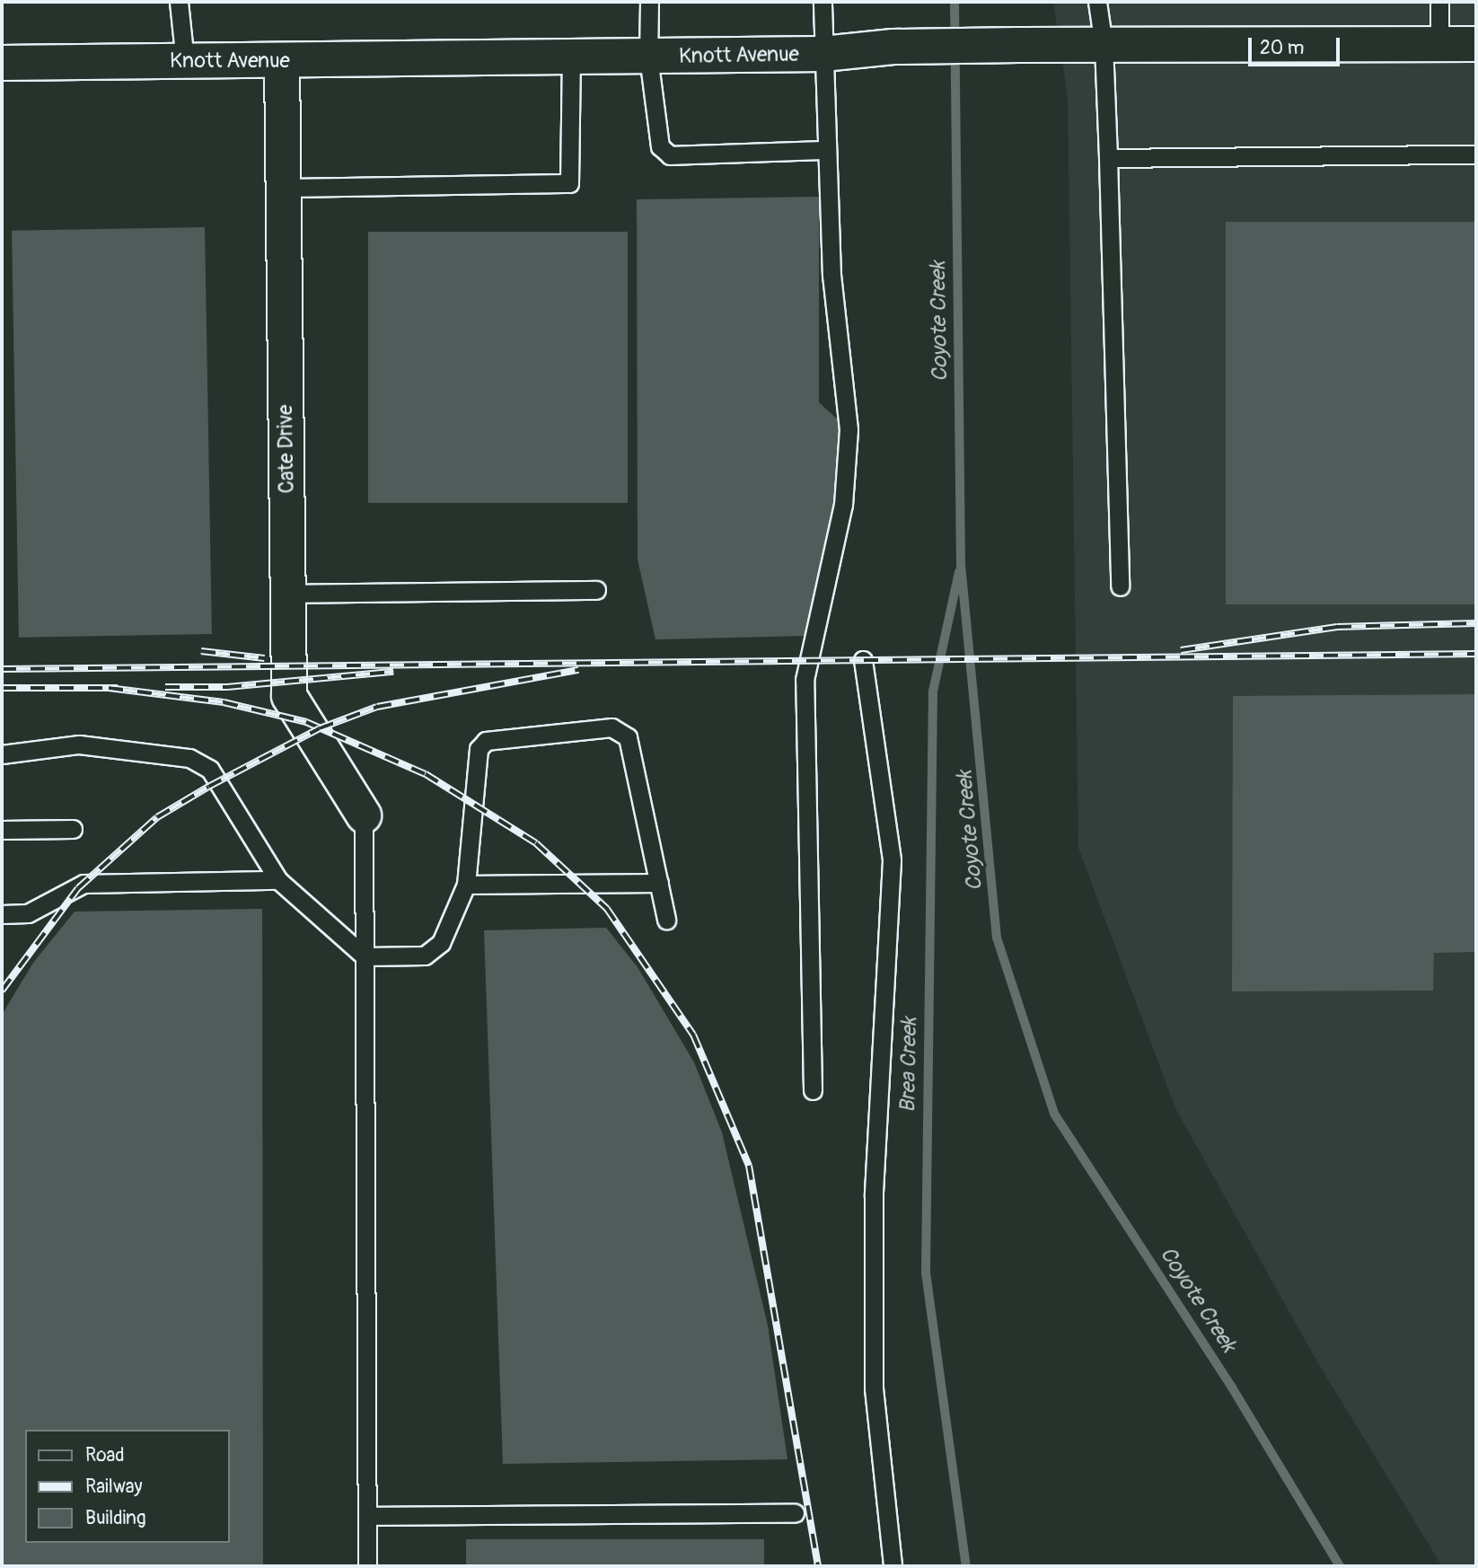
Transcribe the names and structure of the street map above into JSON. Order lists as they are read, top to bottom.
{
  "streets": {
    "street": ["Knott Avenue", "Cate Drive"]
  },
  "crossings": [
    ["Knott Avenue", "Cate Drive"]
  ],
  "water": ["Coyote Creek", "Brea Creek"],
  "legend": ["Road", "Railway", "Building"],
  "scale_bar": "20 m"
}
